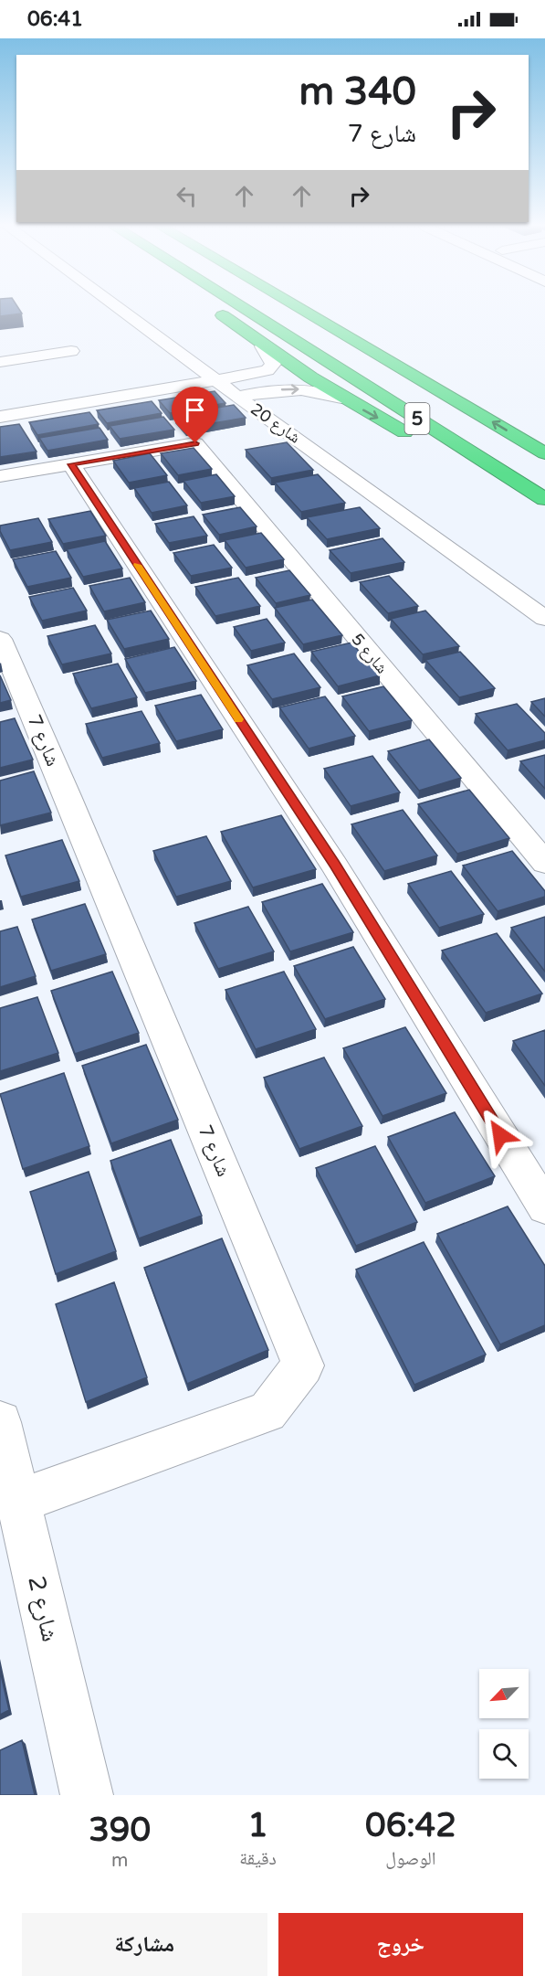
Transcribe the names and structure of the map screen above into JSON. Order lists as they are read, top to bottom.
{
  "streets": {
    "highway": ["5"],
    "street": [
      "شارع 20",
      "شارع 5",
      "شارع 7",
      "شارع 2"
    ]
  },
  "crossings": [
    ["شارع 7", "شارع 2"]
  ],
  "north": "bottom left",
  "page": {
    "status": "06:41",
    "turn": ["340 m", "شارع 7"],
    "eta": [
      "06:42",
      "الوصول",
      "1",
      "دقيقة",
      "390",
      "m"
    ],
    "buttons": ["خروج", "مشاركة"]
  }
}
